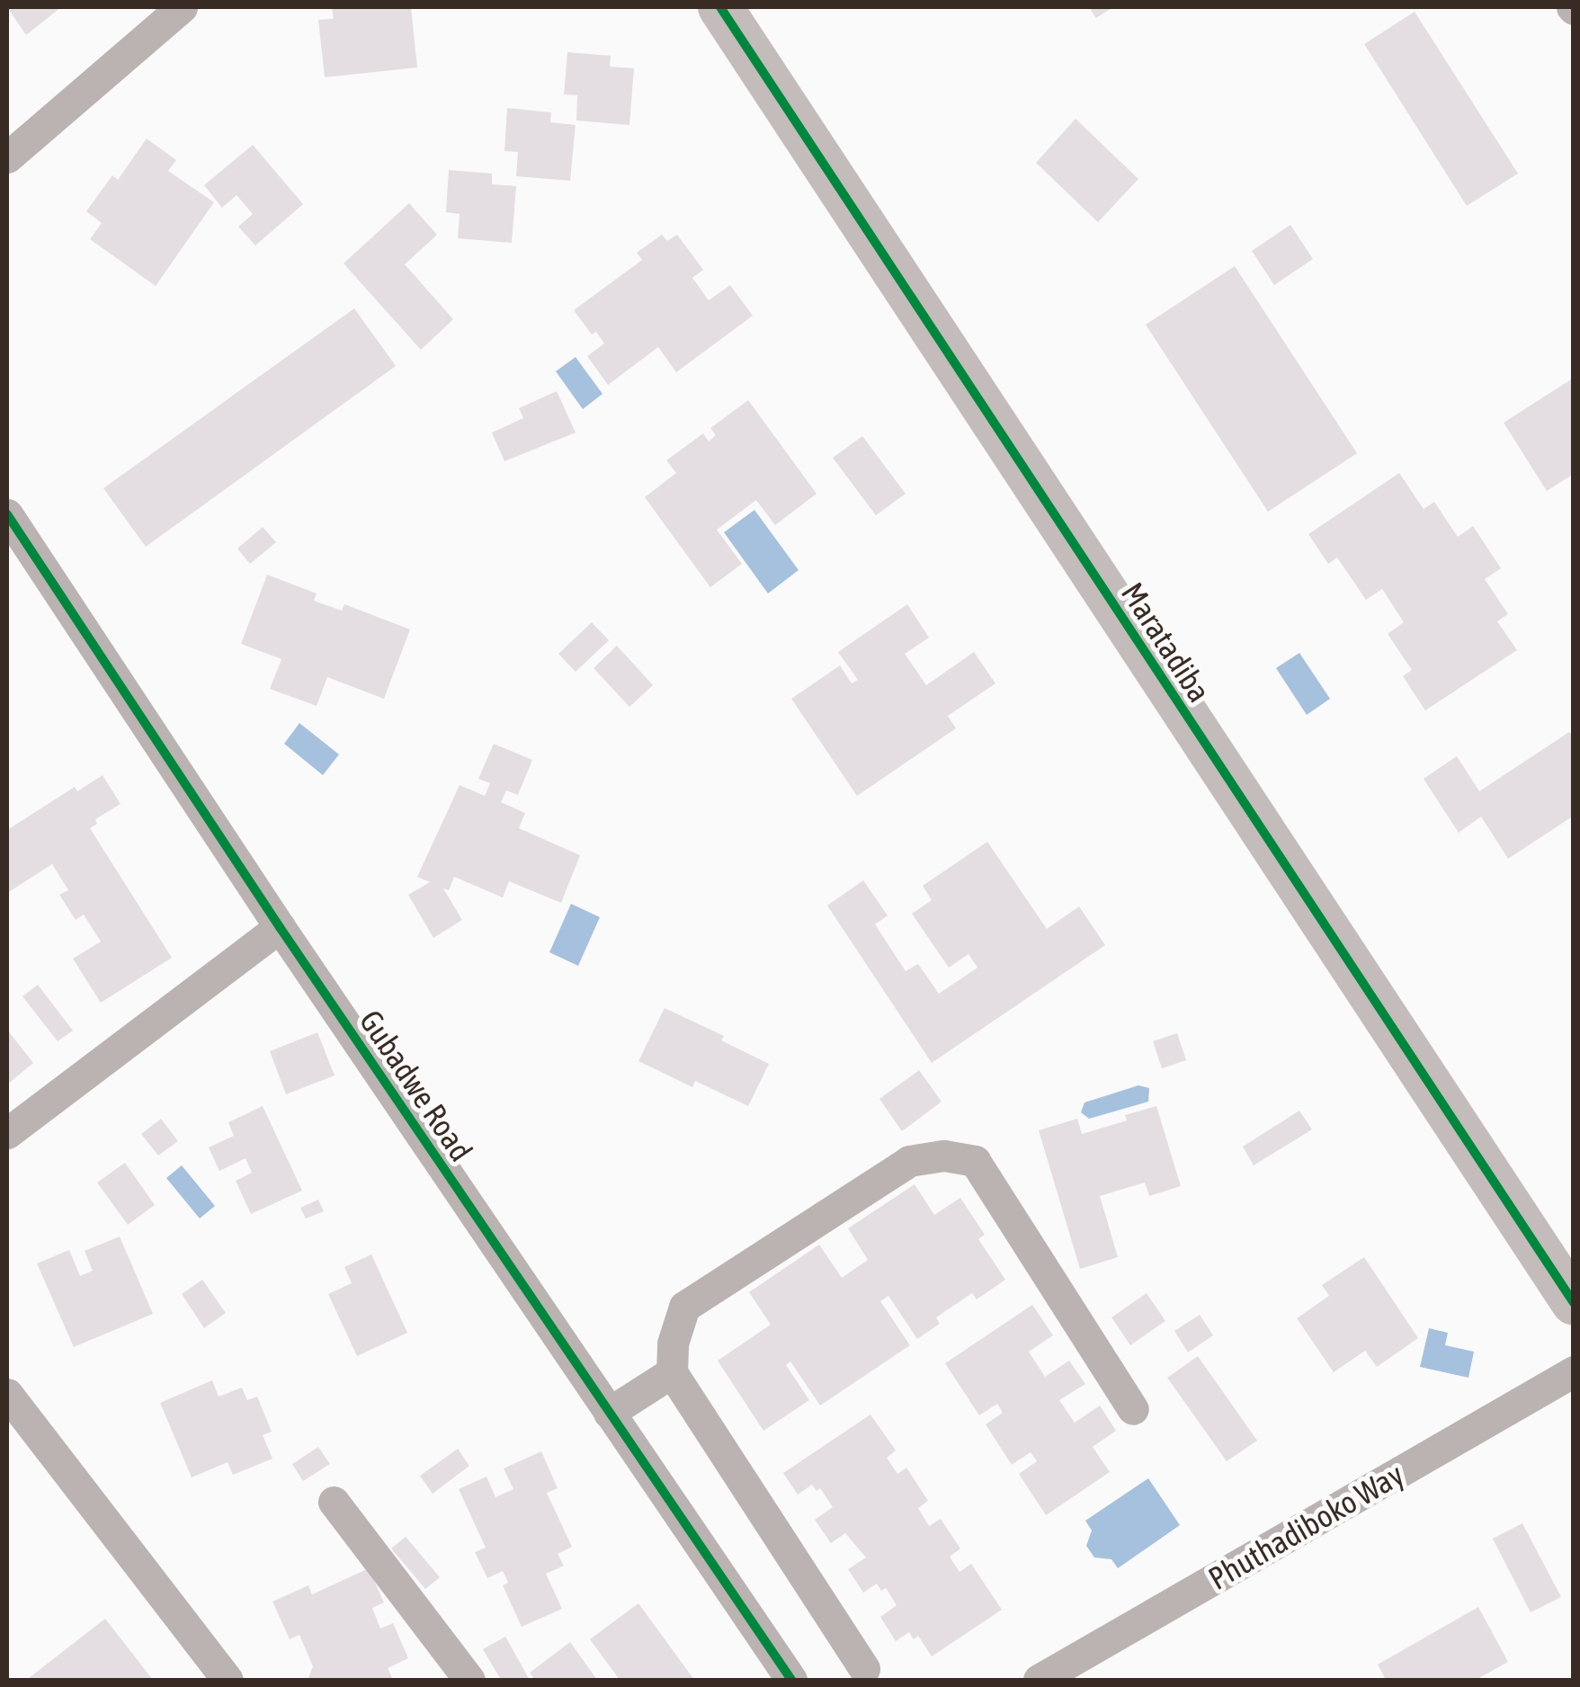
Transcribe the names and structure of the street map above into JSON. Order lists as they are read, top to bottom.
{
  "streets": {
    "street": ["Maratadiba", "Gubadwe Road", "Phuthadiboko Way"]
  }
}
